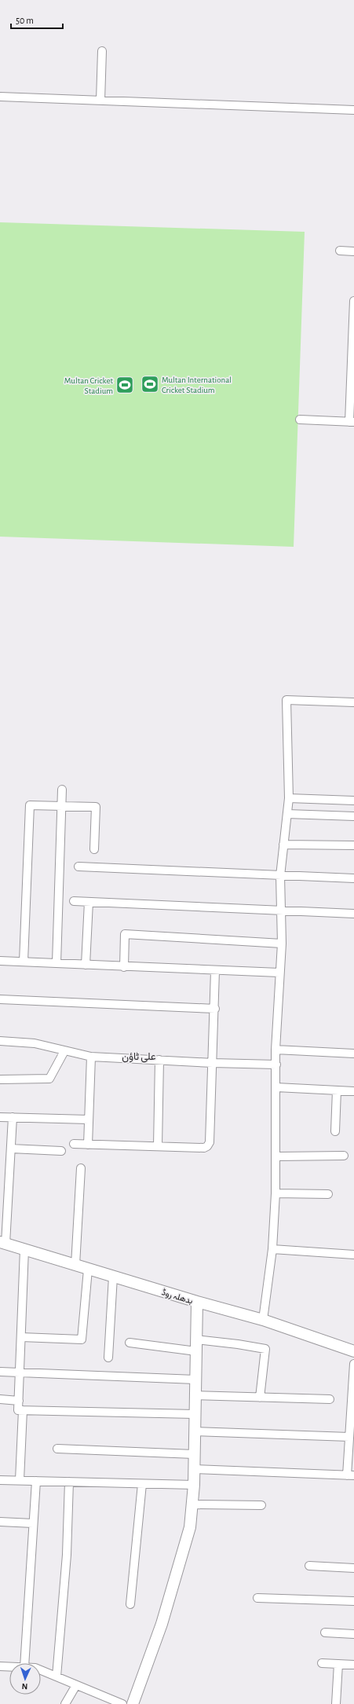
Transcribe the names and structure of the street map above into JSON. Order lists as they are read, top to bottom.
{
  "streets": {
    "street": ["بدھلہ روڈ"]
  },
  "districts": ["علی ٹاؤن"],
  "places": {
    "sports": ["Multan International Cricket Stadium", "Multan Cricket Stadium"]
  },
  "scale_bar": "50 m",
  "north": "bottom"
}
